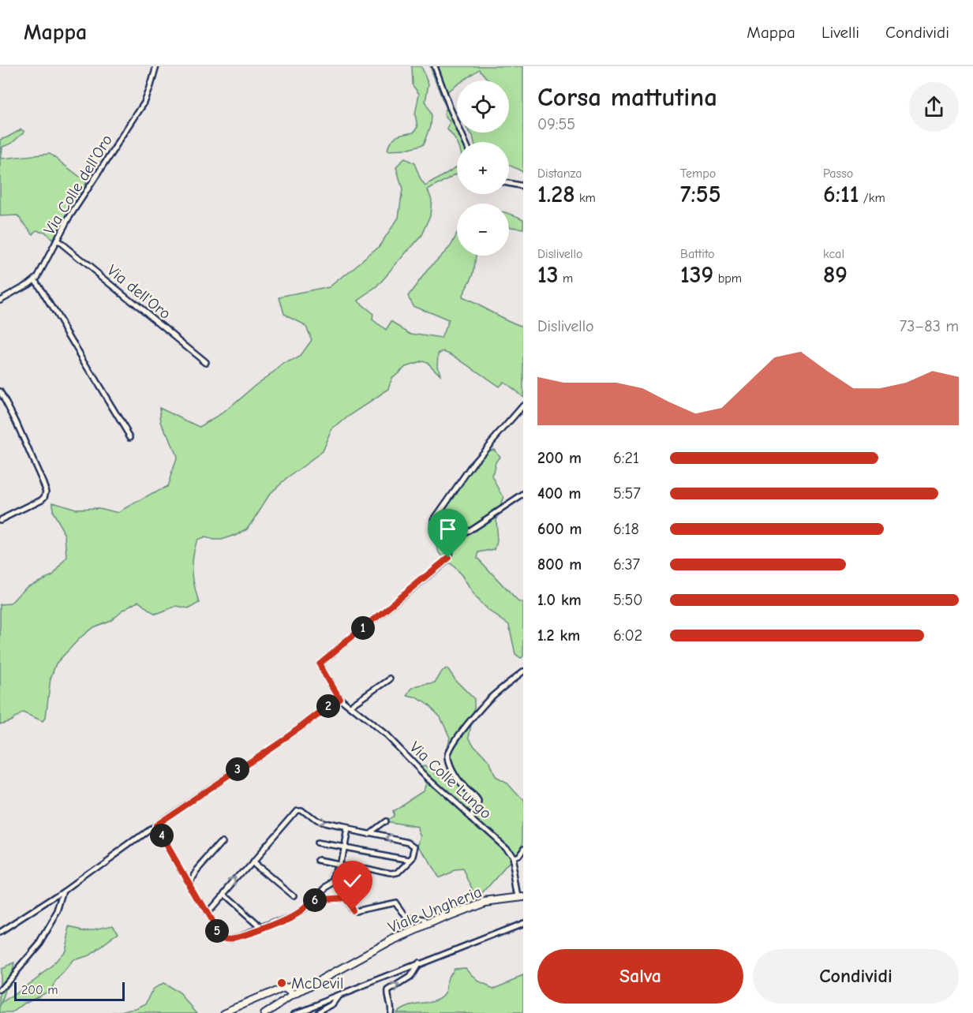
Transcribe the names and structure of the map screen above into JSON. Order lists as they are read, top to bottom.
{
  "streets": {
    "main road": ["Viale Ungheria"],
    "street": ["Via Colle dell'Oro", "Via dell'Oro", "Via Colle Lungo"]
  },
  "crossings": [
    ["Via Colle dell'Oro", "Via dell'Oro"],
    ["Via Colle Lungo", "Viale Ungheria"]
  ],
  "places": ["McDevil"],
  "scale_bar": "200 m",
  "page": {
    "header": "Mappa",
    "nav": ["Mappa", "Livelli", "Condividi"],
    "heading": ["Corsa mattutina", "09:55"],
    "map_buttons": ["+", "−"],
    "stats": [
      ["Distanza", "1.28 km"],
      ["Tempo", "7:55"],
      ["Passo", "6:11 /km"],
      ["Dislivello", "13 m"],
      ["Battito", "139 bpm"],
      ["kcal", "89"]
    ],
    "chart": ["Dislivello", "73–83 m"],
    "list": [
      {
        "name": "200 m",
        "note": "6:21"
      },
      {
        "name": "400 m",
        "note": "5:57"
      },
      {
        "name": "600 m",
        "note": "6:18"
      },
      {
        "name": "800 m",
        "note": "6:37"
      },
      {
        "name": "1.0 km",
        "note": "5:50"
      },
      {
        "name": "1.2 km",
        "note": "6:02"
      }
    ],
    "pins": [
      "1",
      "2",
      "3",
      "4",
      "6",
      "5"
    ],
    "buttons": ["Salva", "Condividi"],
    "scale": "200 m"
  }
}
